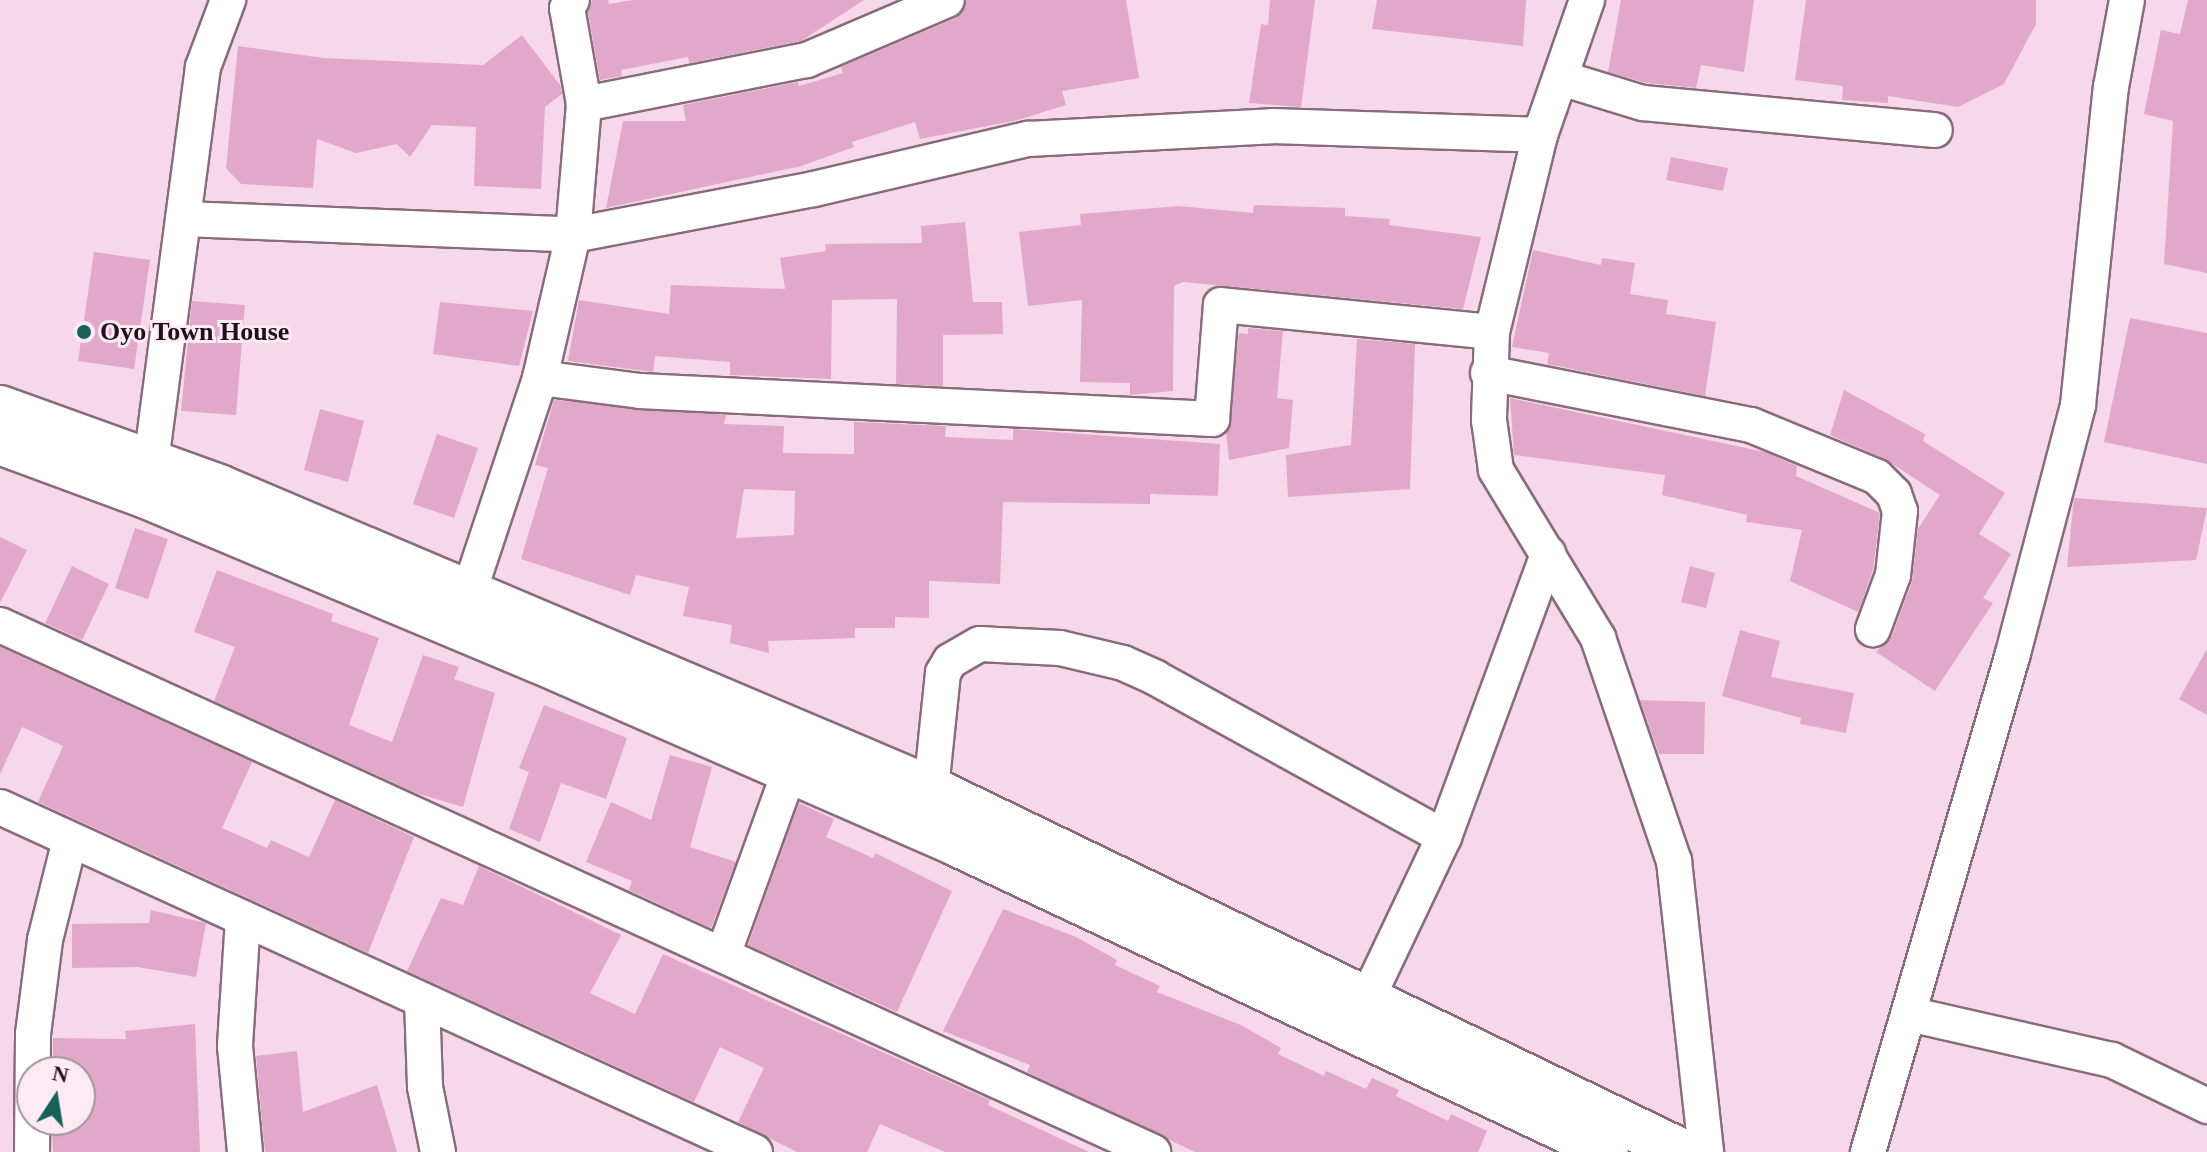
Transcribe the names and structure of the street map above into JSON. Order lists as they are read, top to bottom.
{
  "places": ["Oyo Town House"],
  "north": "top"
}
